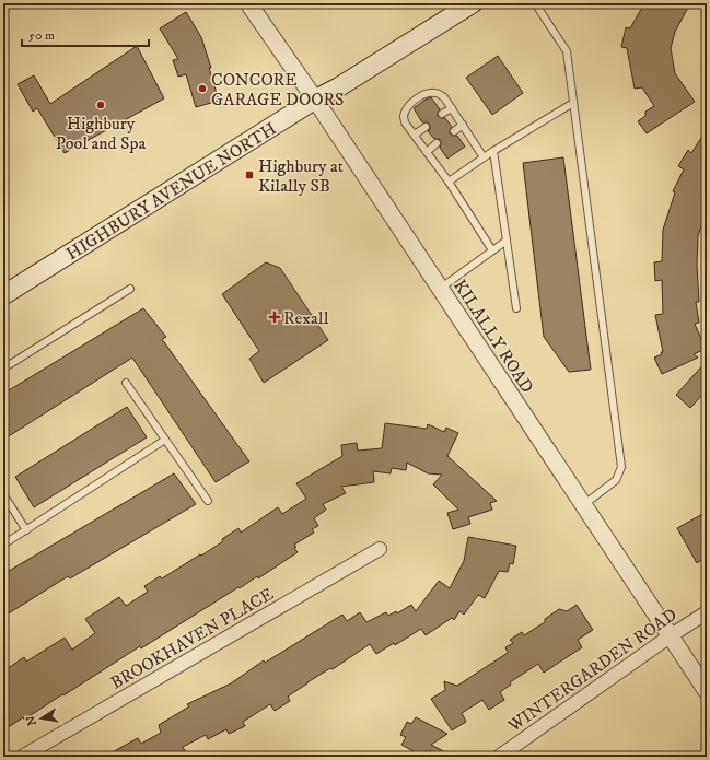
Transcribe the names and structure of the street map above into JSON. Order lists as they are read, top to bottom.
{
  "streets": {
    "main road": ["HIGHBURY AVENUE NORTH"],
    "street": ["KILALLY ROAD", "BROOKHAVEN PLACE", "WINTERGARDEN ROAD"]
  },
  "crossings": [
    ["HIGHBURY AVENUE NORTH", "KILALLY ROAD"],
    ["KILALLY ROAD", "WINTERGARDEN ROAD"]
  ],
  "places": {
    "other": ["CONCORE GARAGE DOORS", "Highbury Pool and Spa"],
    "transit": ["Highbury at Kilally SB"],
    "health": ["Rexall"]
  },
  "scale_bar": "50 m",
  "north": "left"
}
